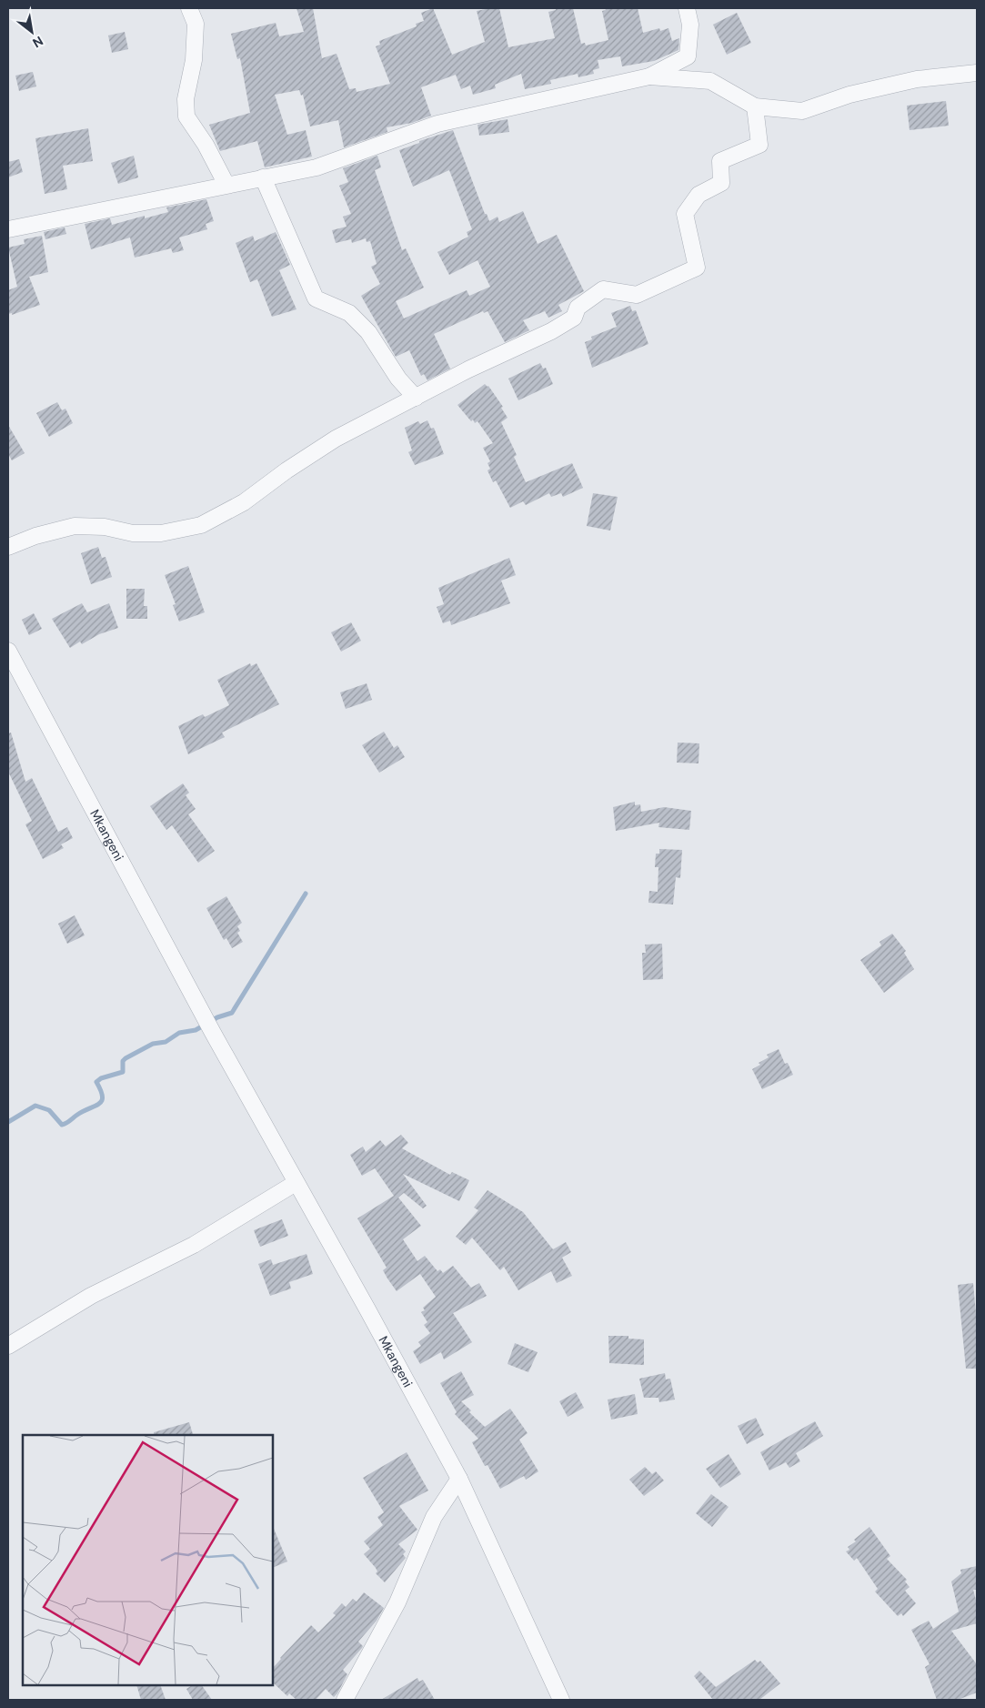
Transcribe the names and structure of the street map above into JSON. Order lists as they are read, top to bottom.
{
  "streets": {
    "street": ["Mkangeni"]
  },
  "north": "bottom right"
}
